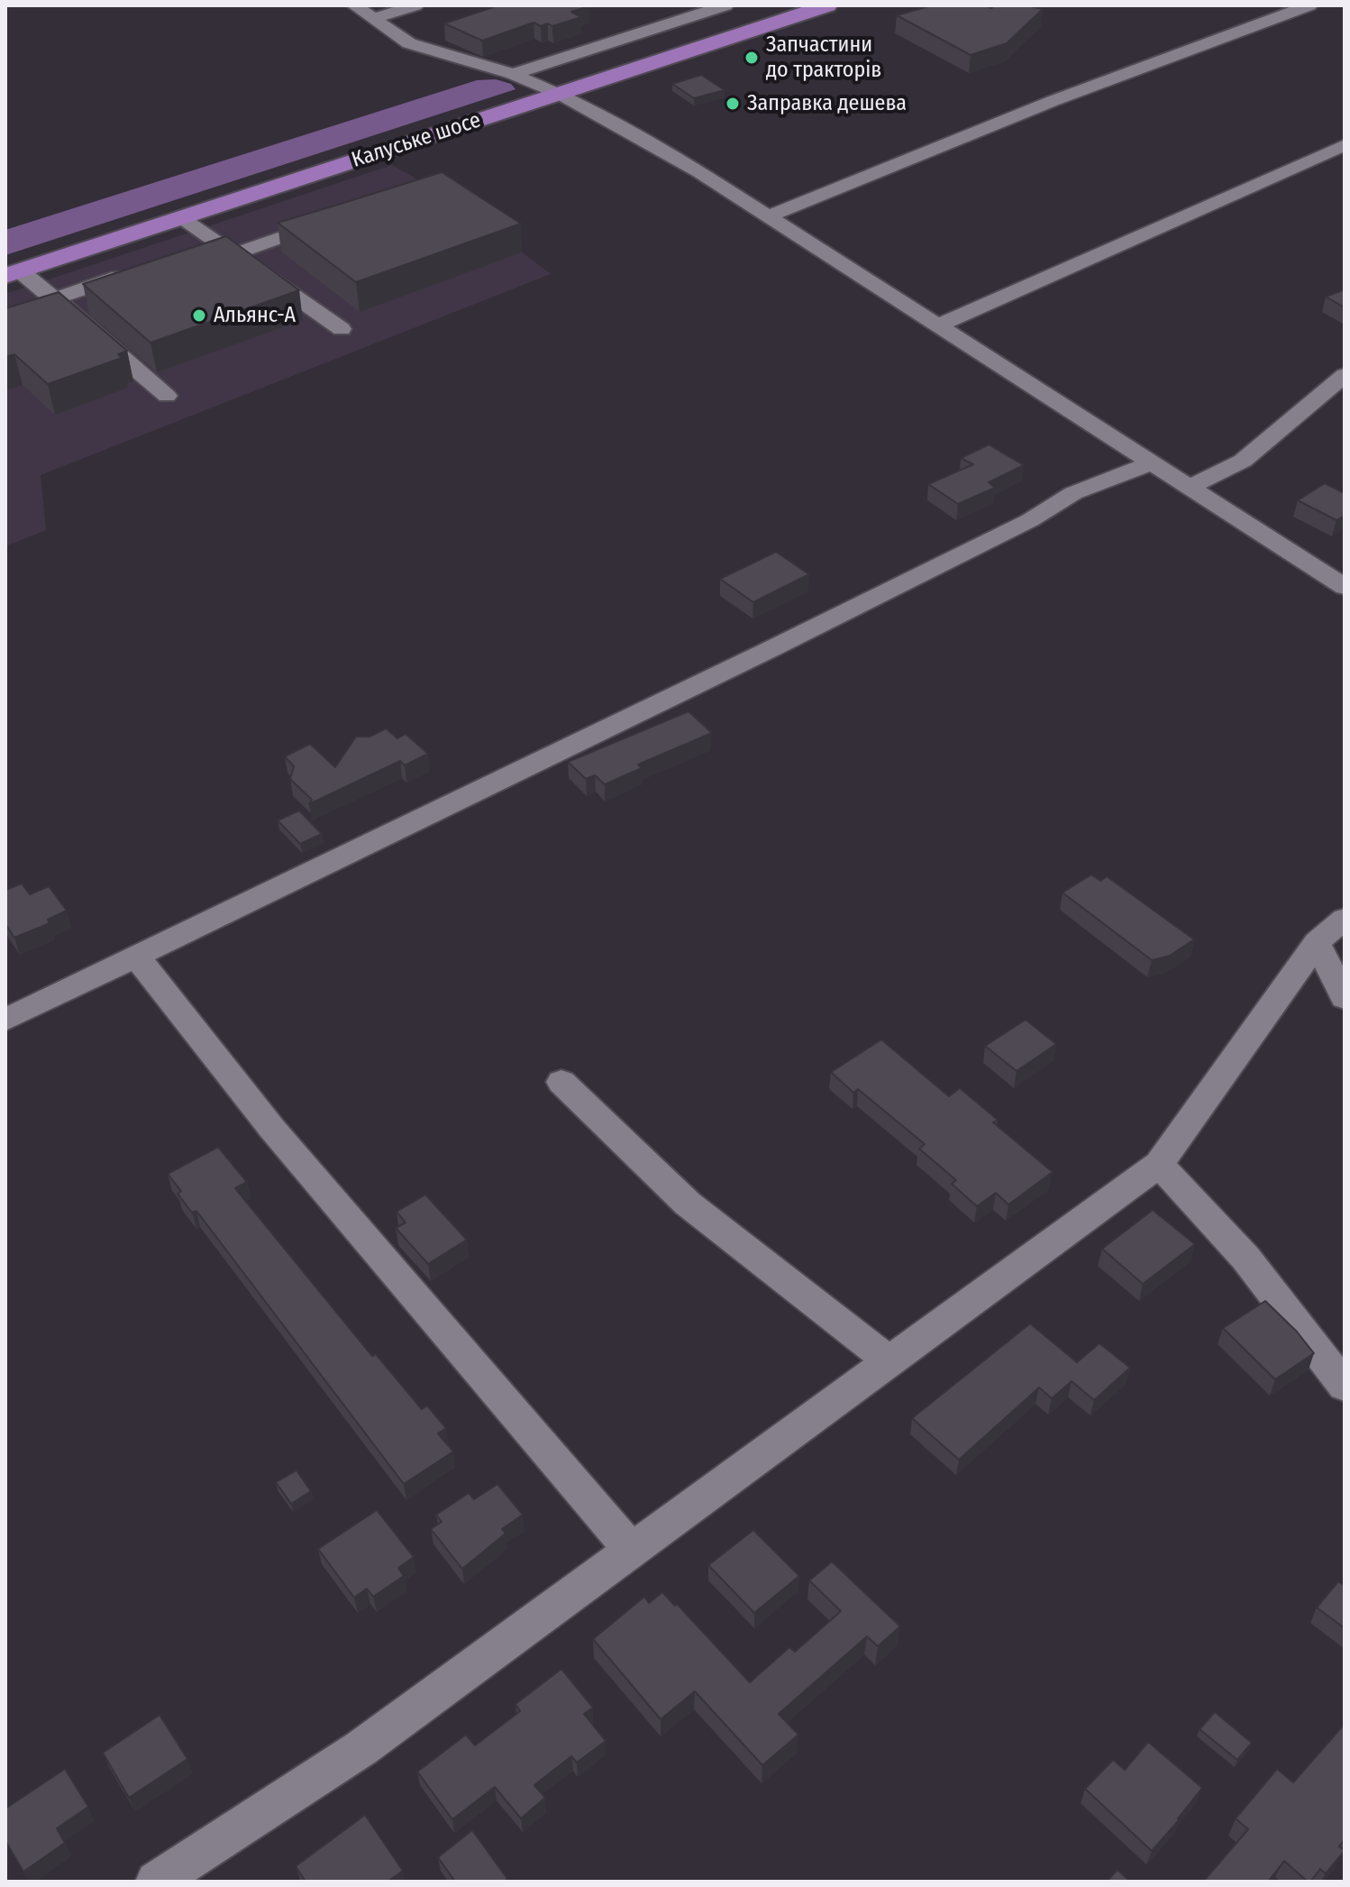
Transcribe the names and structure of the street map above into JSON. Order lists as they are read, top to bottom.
{
  "streets": {
    "main road": ["Калуське шосе"]
  },
  "places": ["Запчастини до тракторів", "Заправка дешева", "Альянс-А"]
}
